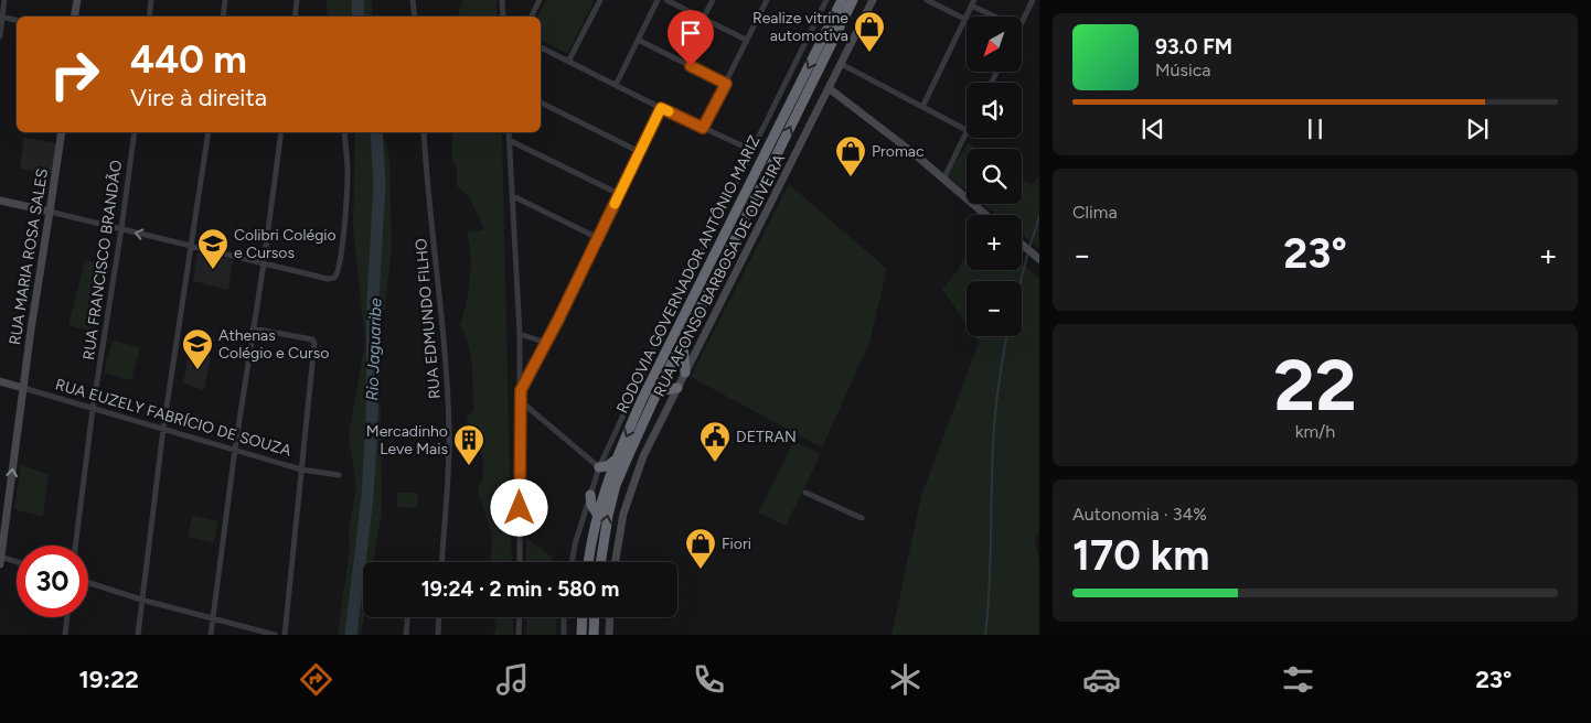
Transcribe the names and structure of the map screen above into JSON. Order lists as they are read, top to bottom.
{
  "streets": {
    "highway": ["RODOVIA GOVERNADOR ANTÔNIO MARIZ"],
    "street": [
      "RUA MARIA ROSA SALES",
      "RUA FRANCISCO BRANDÃO",
      "RUA AFONSO BARBOSA DE OLIVEIRA",
      "RUA EDMUNDO FILHO",
      "RUA EUZELY FABRÍCIO DE SOUZA"
    ]
  },
  "crossings": [
    ["RUA MARIA ROSA SALES", "RUA EUZELY FABRÍCIO DE SOUZA"],
    ["RUA FRANCISCO BRANDÃO", "RUA EUZELY FABRÍCIO DE SOUZA"]
  ],
  "one_way": ["RUA MARIA ROSA SALES"],
  "water": ["Rio Jaguaribe"],
  "places": {
    "shop": ["Realize vitrine automotiva", "Promac", "Fiori"],
    "school or university": ["Colibri Colégio e Cursos", "Athenas Colégio e Curso"],
    "public building": ["DETRAN"],
    "building": ["Mercadinho Leve Mais"]
  },
  "north": "bottom left",
  "page": {
    "map_buttons": ["+", "−"],
    "turn": ["440 m", "Vire à direita"],
    "song": ["93.0 FM", "Música"],
    "tile": [
      "Clima",
      ["22", "km/h"],
      ["Autonomia · 34%", "170 km"]
    ],
    "heat": ["−", "23°", "+"],
    "limit": "30",
    "trip": "19:24 · 2 min · 580 m",
    "tabs": ["19:22", "23°"]
  }
}
